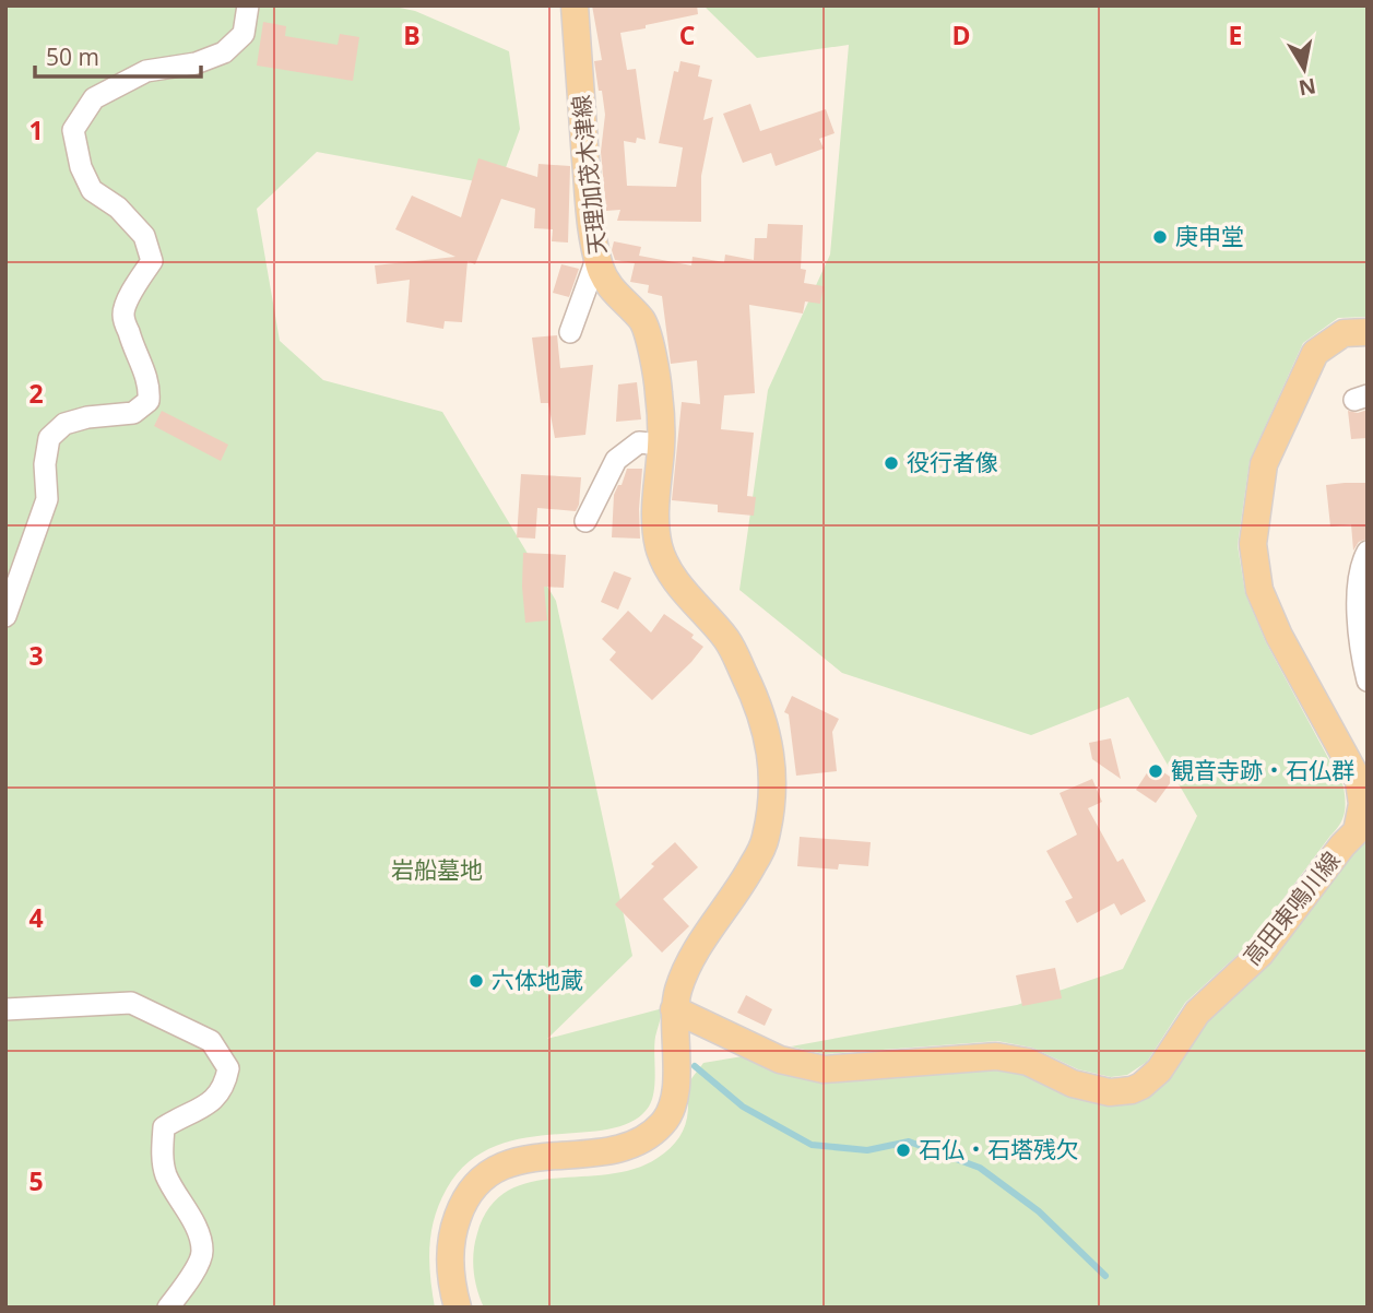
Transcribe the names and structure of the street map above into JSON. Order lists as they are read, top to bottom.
{
  "streets": {
    "main road": ["天理加茂木津線", "高田東鳴川線"]
  },
  "crossings": [
    ["天理加茂木津線", "高田東鳴川線"]
  ],
  "parks": ["岩船墓地"],
  "places": [
    "庚申堂",
    "役行者像",
    "観音寺跡・石仏群",
    "六体地蔵",
    "石仏・石塔残欠"
  ],
  "scale_bar": "50 m",
  "north": "bottom",
  "grid": {
    "columns": [
      "B",
      "C",
      "D",
      "E"
    ],
    "rows": [
      "1",
      "2",
      "3",
      "4",
      "5"
    ]
  }
}
